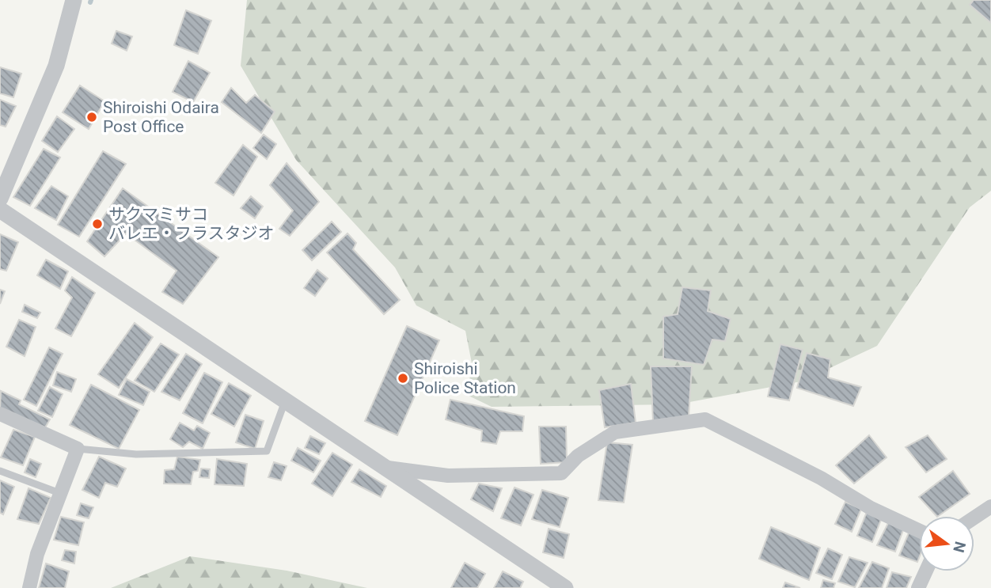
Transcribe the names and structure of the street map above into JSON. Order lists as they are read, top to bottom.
{
  "places": ["Shiroishi Odaira Post Office", "サクマミサコ バレエ・フラスタジオ", "Shiroishi Police Station"],
  "north": "right"
}
